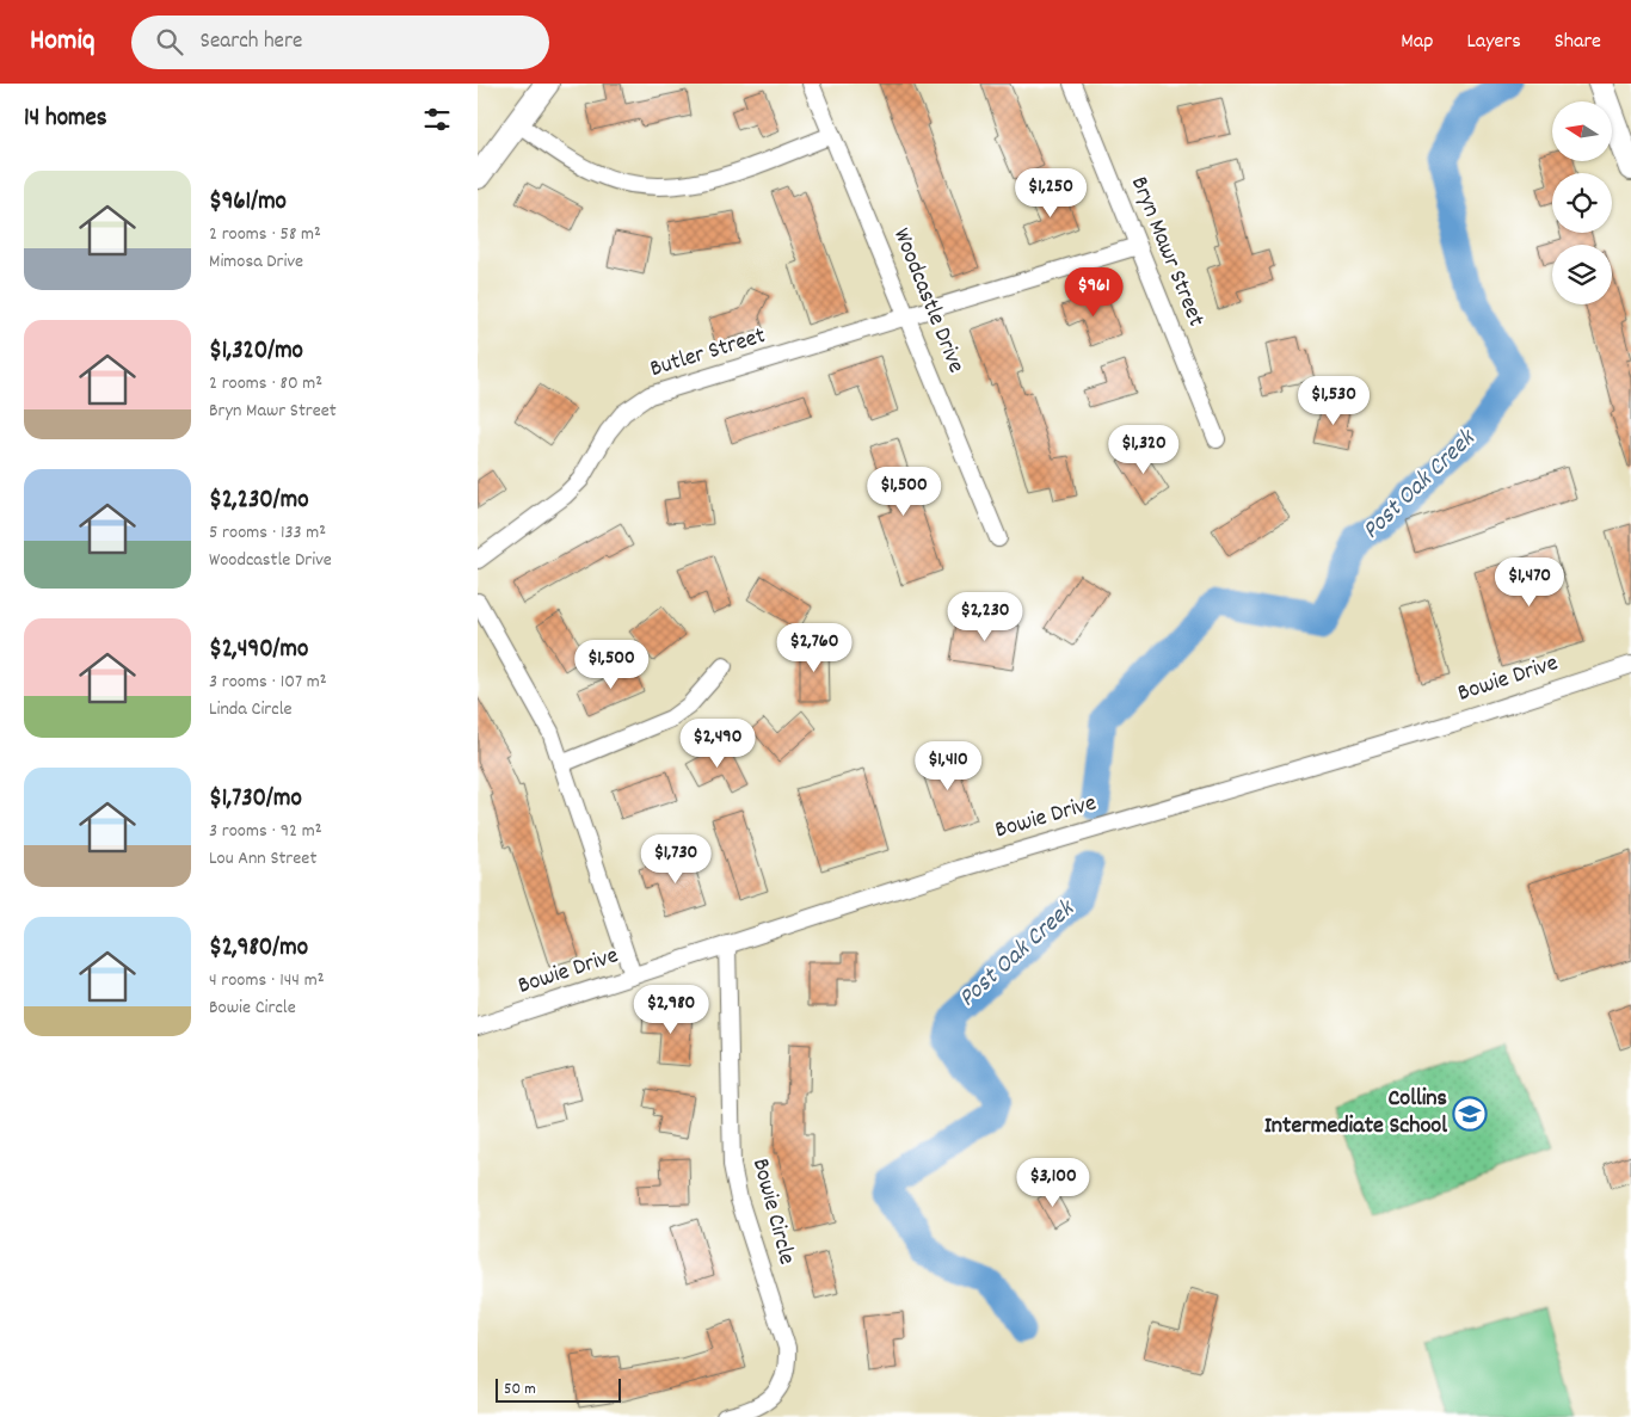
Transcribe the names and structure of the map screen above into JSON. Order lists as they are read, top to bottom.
{
  "streets": {
    "street": [
      "Bryn Mawr Street",
      "Woodcastle Drive",
      "Butler Street",
      "Bowie Drive",
      "Bowie Circle"
    ]
  },
  "crossings": [
    ["Bryn Mawr Street", "Butler Street"],
    ["Woodcastle Drive", "Butler Street"],
    ["Bowie Drive", "Bowie Circle"]
  ],
  "water": ["Post Oak Creek"],
  "places": {
    "school or university": ["Collins Intermediate School"]
  },
  "scale_bar": "50 m",
  "north": "left",
  "page": {
    "header": "Homiq",
    "search": "Search here",
    "nav": ["Map", "Layers", "Share"],
    "heading": "14 homes",
    "list": [
      {
        "name": "$961/mo",
        "note": "2 rooms · 58 m² · Mimosa Drive"
      },
      {
        "name": "$1,320/mo",
        "note": "2 rooms · 80 m² · Bryn Mawr Street"
      },
      {
        "name": "$2,230/mo",
        "note": "5 rooms · 133 m² · Woodcastle Drive"
      },
      {
        "name": "$2,490/mo",
        "note": "3 rooms · 107 m² · Linda Circle"
      },
      {
        "name": "$1,730/mo",
        "note": "3 rooms · 92 m² · Lou Ann Street"
      },
      {
        "name": "$2,980/mo",
        "note": "4 rooms · 144 m² · Bowie Circle"
      }
    ],
    "price": [
      "$1,250",
      "$961",
      "$1,530",
      "$1,320",
      "$1,500",
      "$1,470",
      "$2,230",
      "$2,760",
      "$1,500",
      "$2,490",
      "$1,410",
      "$1,730",
      "$2,980",
      "$3,100"
    ],
    "scale": "50 m"
  }
}
